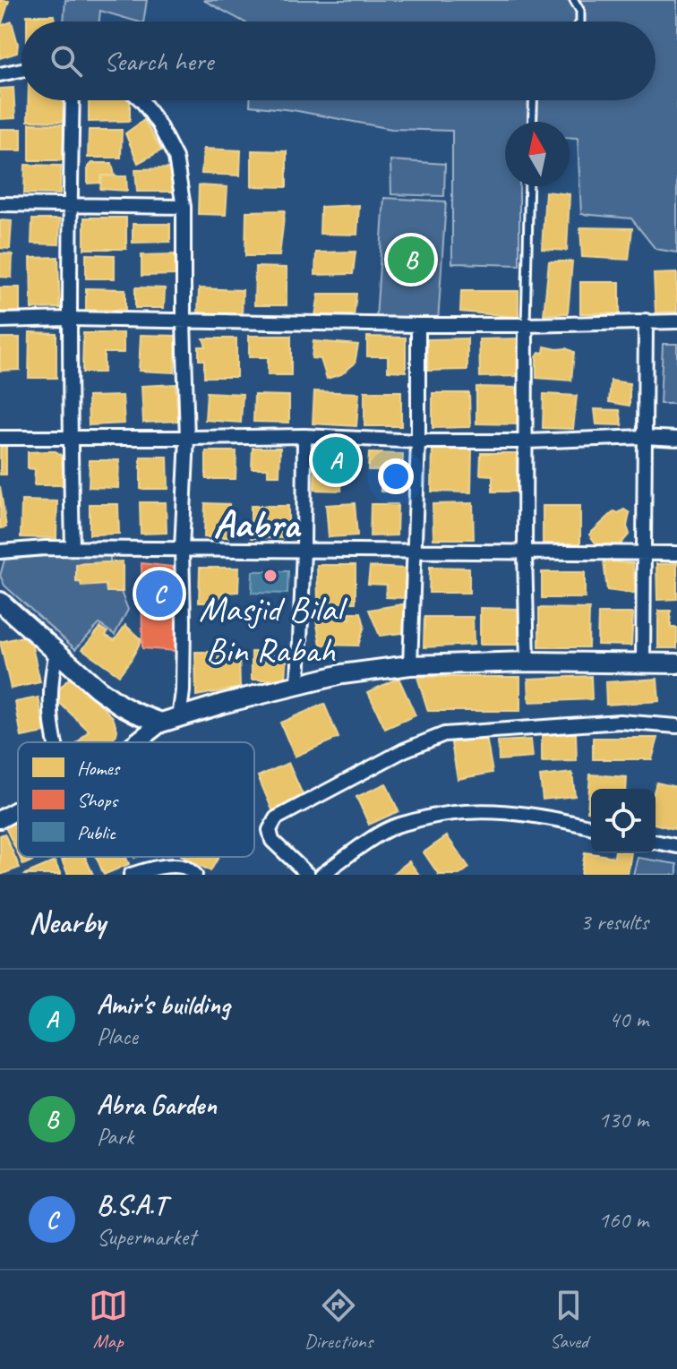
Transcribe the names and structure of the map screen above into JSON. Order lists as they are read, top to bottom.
{
  "districts": ["Aabra"],
  "places": ["Masjid Bilal Bin Rabah"],
  "legend": ["Homes", "Shops", "Public"],
  "north": "top",
  "page": {
    "search": "Search here",
    "pins": ["B", "A", "C"],
    "heading": ["Nearby", "3 results"],
    "list": [
      {
        "mark": "A",
        "name": "Amir's building",
        "note": "Place",
        "value": "40 m"
      },
      {
        "mark": "B",
        "name": "Abra Garden",
        "note": "Park",
        "value": "130 m"
      },
      {
        "mark": "C",
        "name": "B.S.A.T",
        "note": "Supermarket",
        "value": "160 m"
      }
    ],
    "nav": ["Map", "Directions", "Saved"]
  }
}
